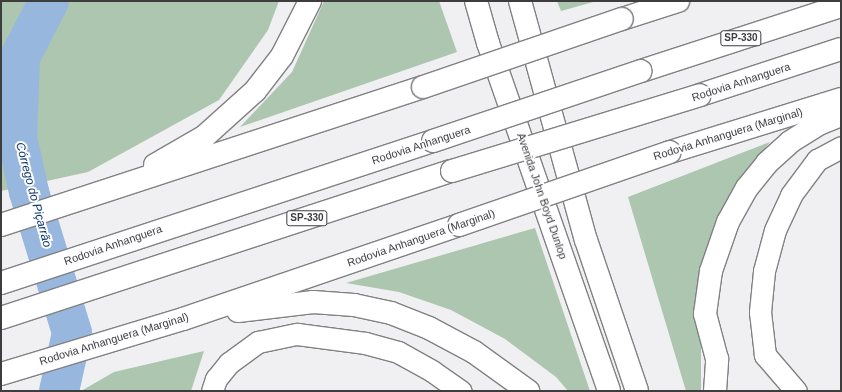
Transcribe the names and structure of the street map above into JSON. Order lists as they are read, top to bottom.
{
  "streets": {
    "main road": [
      "SP-330",
      "Rodovia Anhanguera",
      "Rodovia Anhanguera (Marginal)",
      "Avenida John Boyd Dunlop"
    ]
  },
  "water": ["Córrego do Piçarrão"]
}
